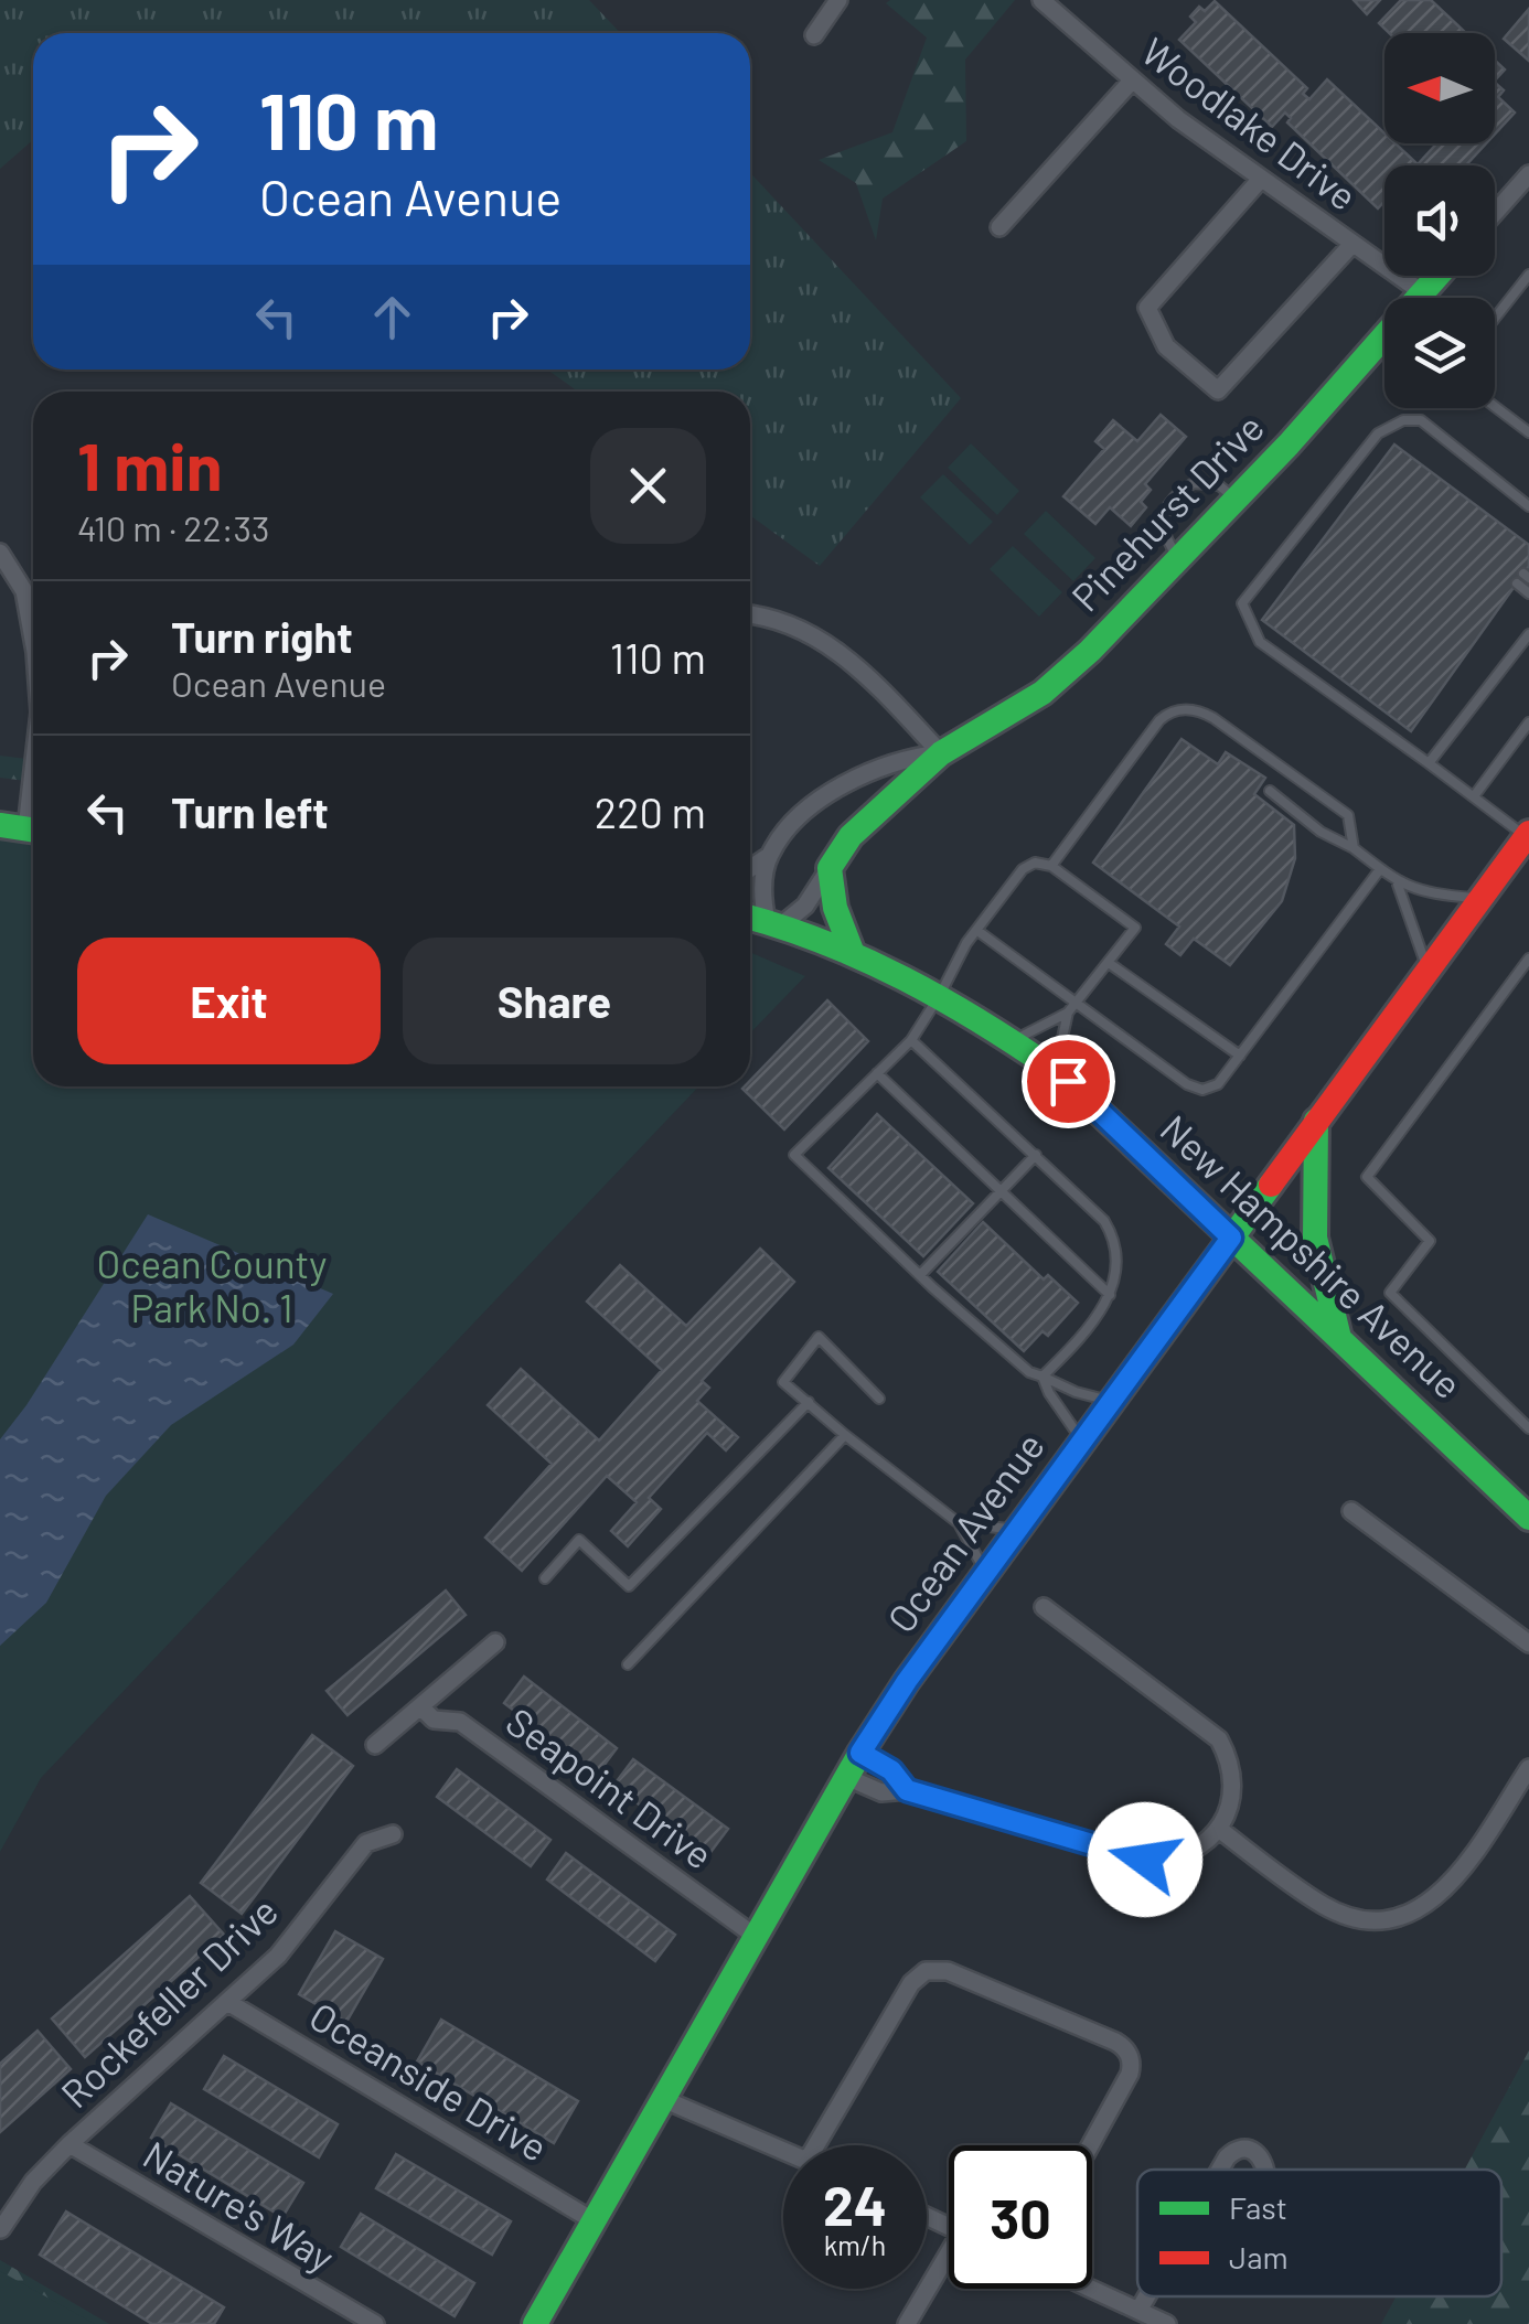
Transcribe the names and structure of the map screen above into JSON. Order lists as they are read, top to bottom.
{
  "streets": {
    "main road": ["Pinehurst Drive", "New Hampshire Avenue", "Ocean Avenue"],
    "street": [
      "Woodlake Drive",
      "Seapoint Drive",
      "Rockefeller Drive",
      "Oceanside Drive",
      "Nature's Way"
    ]
  },
  "crossings": [
    ["Woodlake Drive", "Pinehurst Drive"],
    ["Pinehurst Drive", "New Hampshire Avenue"],
    ["New Hampshire Avenue", "Ocean Avenue"],
    ["Ocean Avenue", "Seapoint Drive"],
    ["Ocean Avenue", "Oceanside Drive"],
    ["Rockefeller Drive", "Oceanside Drive"],
    ["Rockefeller Drive", "Nature's Way"]
  ],
  "parks": ["Ocean County Park No. 1"],
  "legend": ["Fast", "Jam"],
  "north": "left",
  "page": {
    "turn": ["110 m", "Ocean Avenue"],
    "heading": ["1 min", "410 m · 22:33"],
    "list": [
      {
        "name": "Turn right",
        "note": "Ocean Avenue",
        "value": "110 m"
      },
      {
        "name": "Turn left",
        "value": "220 m"
      }
    ],
    "buttons": ["Exit", "Share"],
    "speed": "24 km/h",
    "limit": "30"
  }
}
